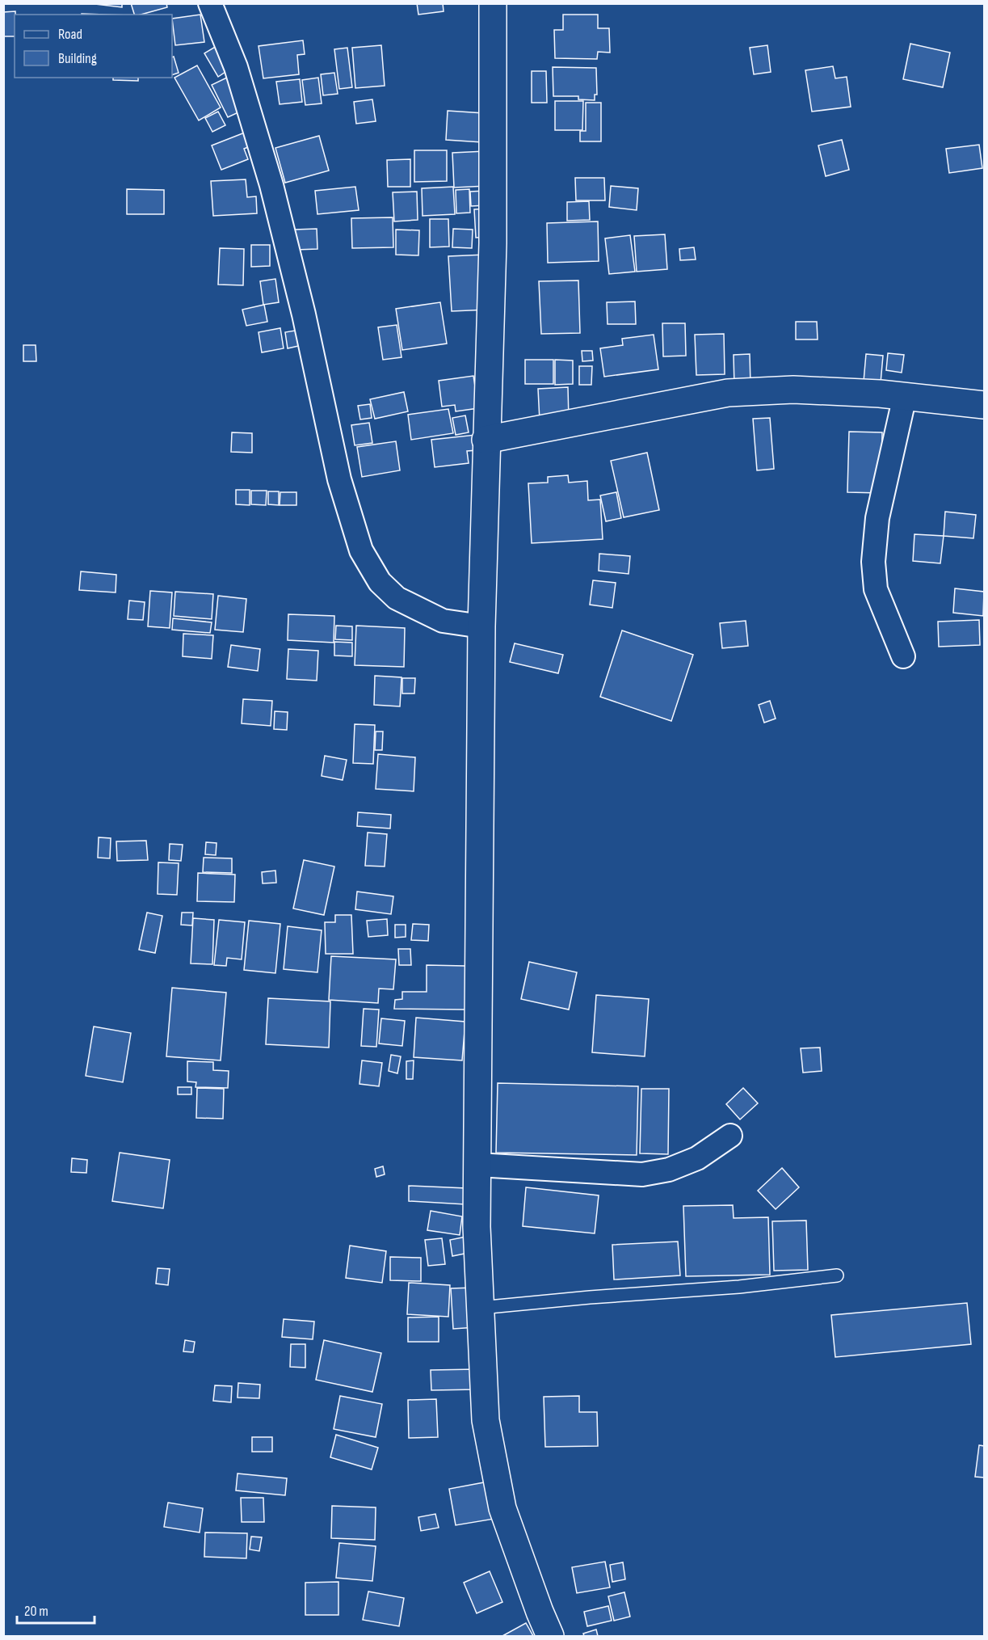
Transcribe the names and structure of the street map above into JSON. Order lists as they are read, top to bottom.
{
  "legend": ["Road", "Building"],
  "scale_bar": "20 m"
}
